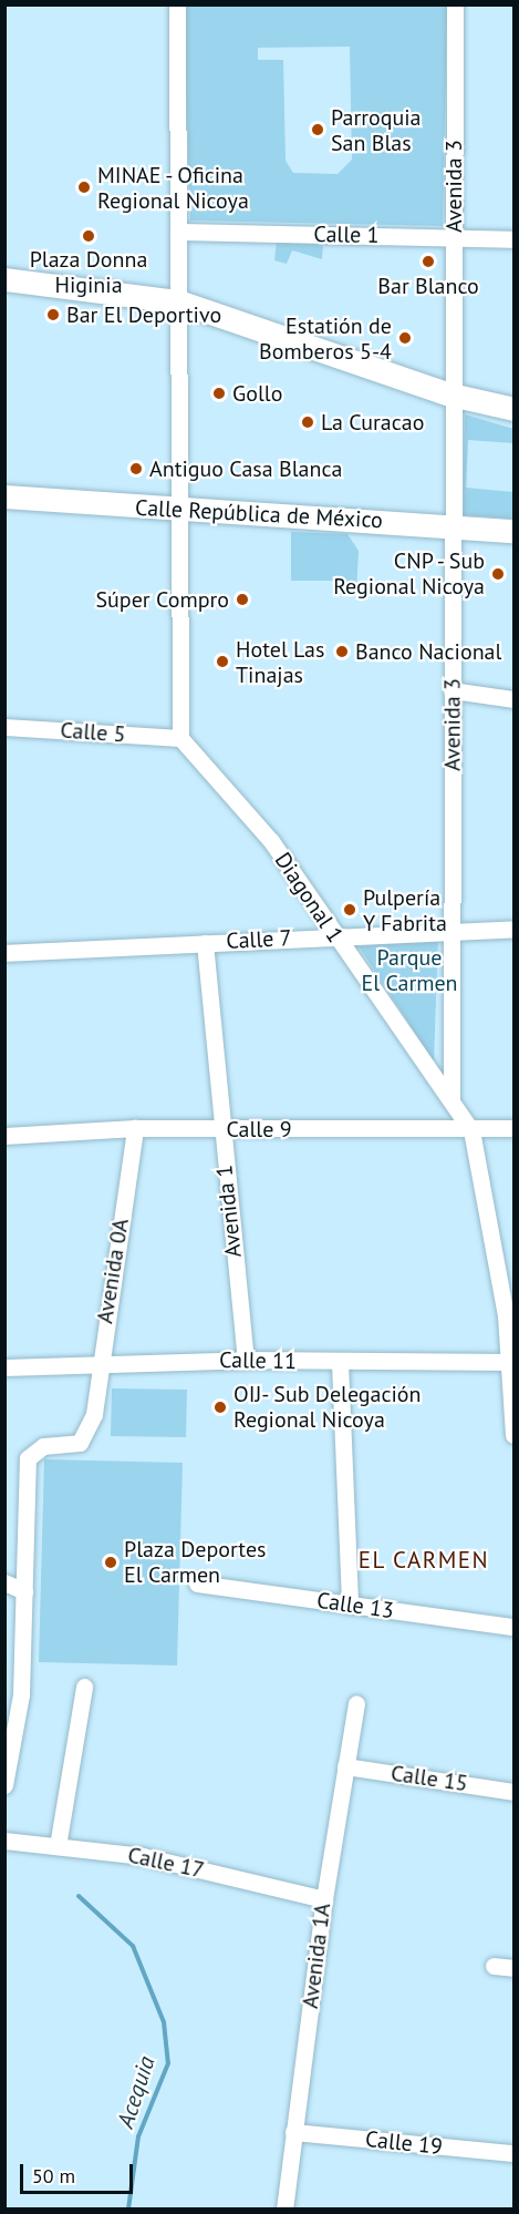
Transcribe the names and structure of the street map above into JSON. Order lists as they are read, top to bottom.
{
  "streets": {
    "main road": ["Calle República de México"],
    "street": [
      "Avenida 3",
      "Calle 1",
      "Calle 5",
      "Diagonal 1",
      "Calle 7",
      "Calle 9",
      "Avenida 1",
      "Avenida 0A",
      "Calle 11",
      "Calle 13",
      "Calle 15",
      "Calle 17",
      "Avenida 1A",
      "Calle 19"
    ]
  },
  "crossings": [
    ["Avenida 3", "Calle 1"],
    ["Avenida 3", "Calle República de México"],
    ["Avenida 3", "Diagonal 1"],
    ["Avenida 3", "Calle 7"],
    ["Calle 5", "Diagonal 1"],
    ["Diagonal 1", "Calle 7"],
    ["Calle 7", "Avenida 1"],
    ["Calle 9", "Avenida 1"],
    ["Calle 9", "Avenida 0A"],
    ["Avenida 1", "Calle 11"],
    ["Avenida 0A", "Calle 11"],
    ["Calle 15", "Avenida 1A"],
    ["Calle 17", "Avenida 1A"],
    ["Avenida 1A", "Calle 19"]
  ],
  "districts": ["EL CARMEN"],
  "water": ["Acequia"],
  "parks": ["Parque El Carmen"],
  "places": [
    "Parroquia San Blas",
    "MINAE - Oficina Regional Nicoya",
    "Plaza Donna Higinia",
    "Bar Blanco",
    "Bar El Deportivo",
    "Estatión de Bomberos 5-4",
    "Gollo",
    "La Curacao",
    "Antiguo Casa Blanca",
    "CNP - Sub Regional Nicoya",
    "Súper Compro",
    "Banco Nacional",
    "Hotel Las Tinajas",
    "Pulpería Y Fabrita",
    "OIJ- Sub Delegación Regional Nicoya",
    "Plaza Deportes El Carmen"
  ],
  "scale_bar": "50 m"
}
